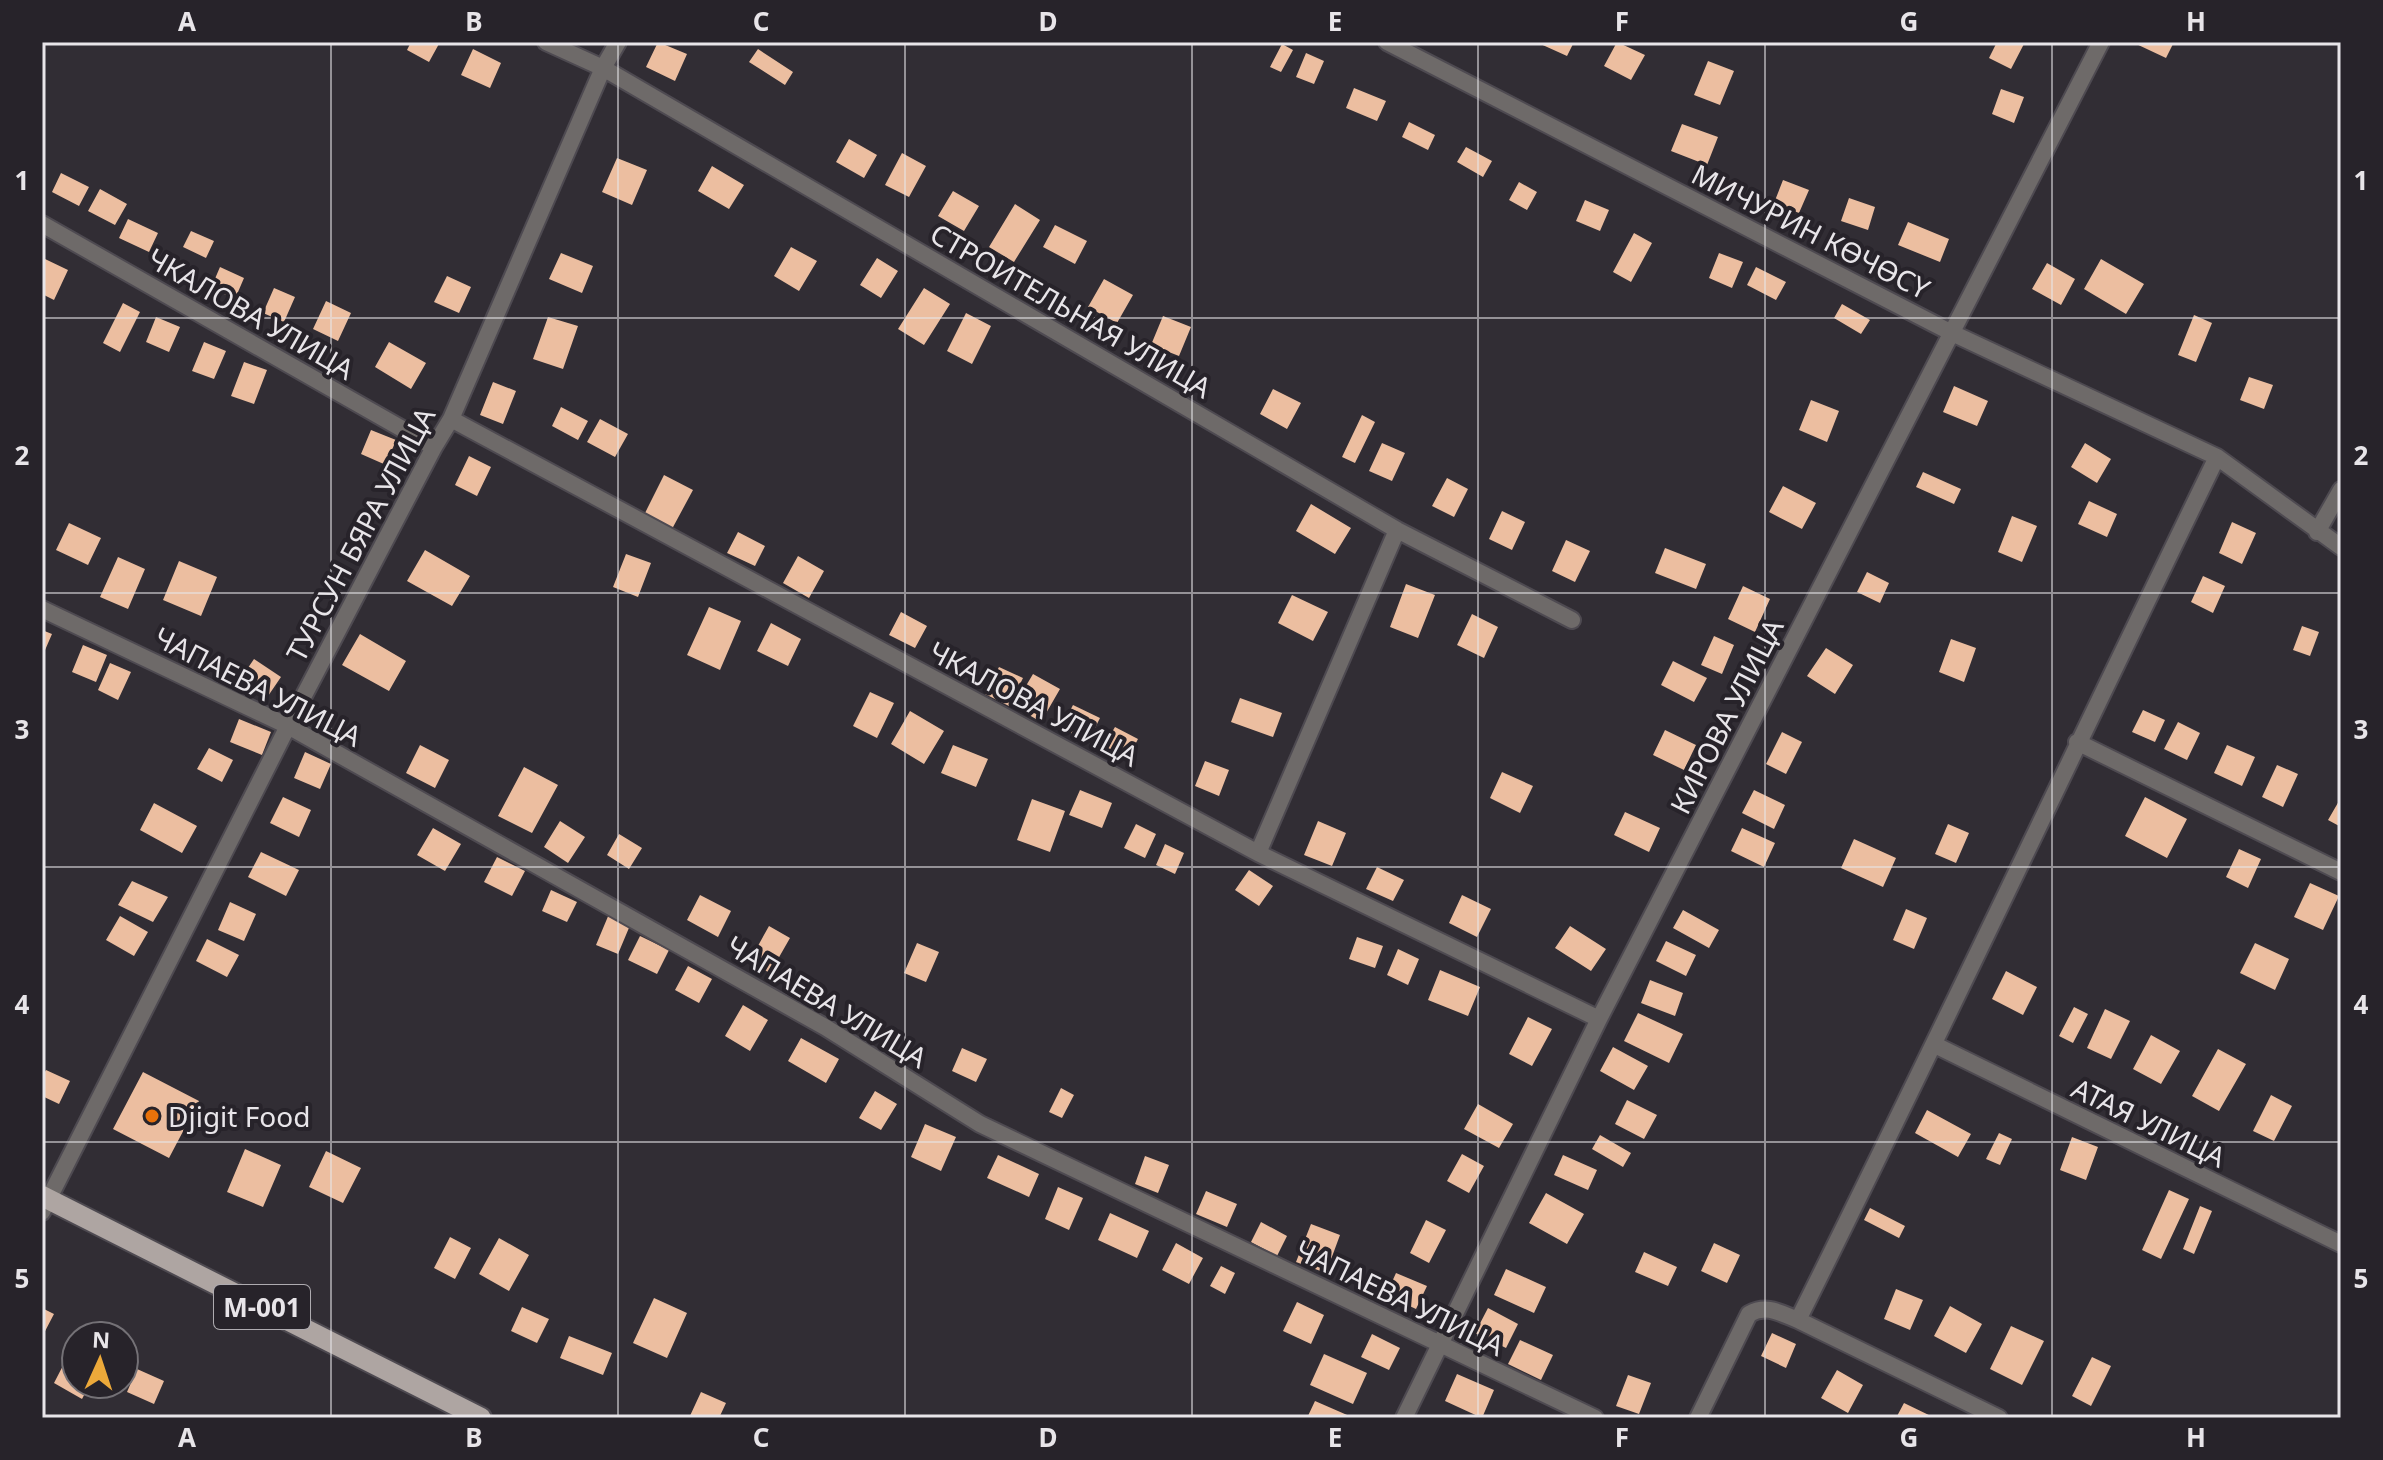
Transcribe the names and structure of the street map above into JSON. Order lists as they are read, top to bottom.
{
  "streets": {
    "main road": ["М-001"],
    "street": [
      "МИЧУРИН КӨЧӨСҮ",
      "СТРОИТЕЛЬНАЯ УЛИЦА",
      "ЧКАЛОВА УЛИЦА",
      "ТУРСУН БЯРА УЛИЦА",
      "ЧАПАЕВА УЛИЦА",
      "КИРОВА УЛИЦА",
      "АТАЯ УЛИЦА"
    ]
  },
  "crossings": [
    ["МИЧУРИН КӨЧӨСҮ", "КИРОВА УЛИЦА"],
    ["СТРОИТЕЛЬНАЯ УЛИЦА", "ТУРСУН БЯРА УЛИЦА"],
    ["ЧКАЛОВА УЛИЦА", "ТУРСУН БЯРА УЛИЦА"],
    ["ЧКАЛОВА УЛИЦА", "КИРОВА УЛИЦА"],
    ["ТУРСУН БЯРА УЛИЦА", "ЧАПАЕВА УЛИЦА"],
    ["ТУРСУН БЯРА УЛИЦА", "М-001"],
    ["ЧАПАЕВА УЛИЦА", "КИРОВА УЛИЦА"]
  ],
  "places": ["Djigit Food"],
  "north": "top",
  "grid": {
    "columns": [
      "A",
      "B",
      "C",
      "D",
      "E",
      "F",
      "G",
      "H"
    ],
    "rows": [
      "1",
      "2",
      "3",
      "4",
      "5"
    ]
  }
}
